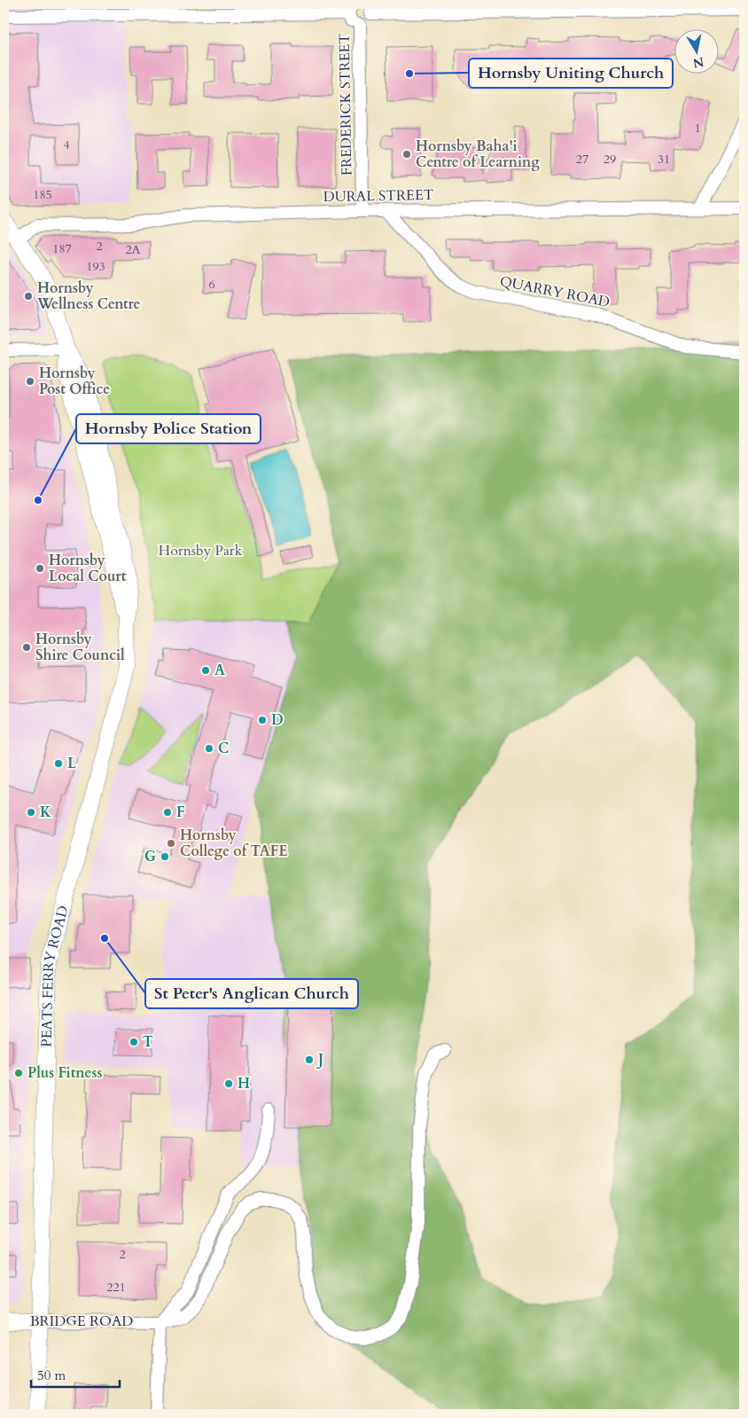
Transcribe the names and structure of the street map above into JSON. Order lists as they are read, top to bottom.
{
  "streets": {
    "main road": ["PEATS FERRY ROAD", "BRIDGE ROAD"],
    "street": ["FREDERICK STREET", "DURAL STREET", "QUARRY ROAD"]
  },
  "crossings": [
    ["FREDERICK STREET", "DURAL STREET"],
    ["DURAL STREET", "QUARRY ROAD"],
    ["DURAL STREET", "PEATS FERRY ROAD"],
    ["PEATS FERRY ROAD", "BRIDGE ROAD"]
  ],
  "parks": ["Hornsby Park"],
  "places": [
    "Hornsby Uniting Church",
    "Hornsby Baha'i Centre of Learning",
    "Hornsby Wellness Centre",
    "Hornsby Post Office",
    "Hornsby Police Station",
    "Hornsby Local Court",
    "Hornsby Shire Council",
    "A",
    "D",
    "C",
    "L",
    "K",
    "F",
    "Hornsby College of TAFE",
    "G",
    "St Peter's Anglican Church",
    "T",
    "J",
    "Plus Fitness",
    "H"
  ],
  "house_numbers": [
    "1",
    "4",
    "27",
    "29",
    "31",
    "185",
    "2",
    "187",
    "2A",
    "193",
    "6",
    "2",
    "221"
  ],
  "scale_bar": "50 m",
  "north": "bottom"
}
